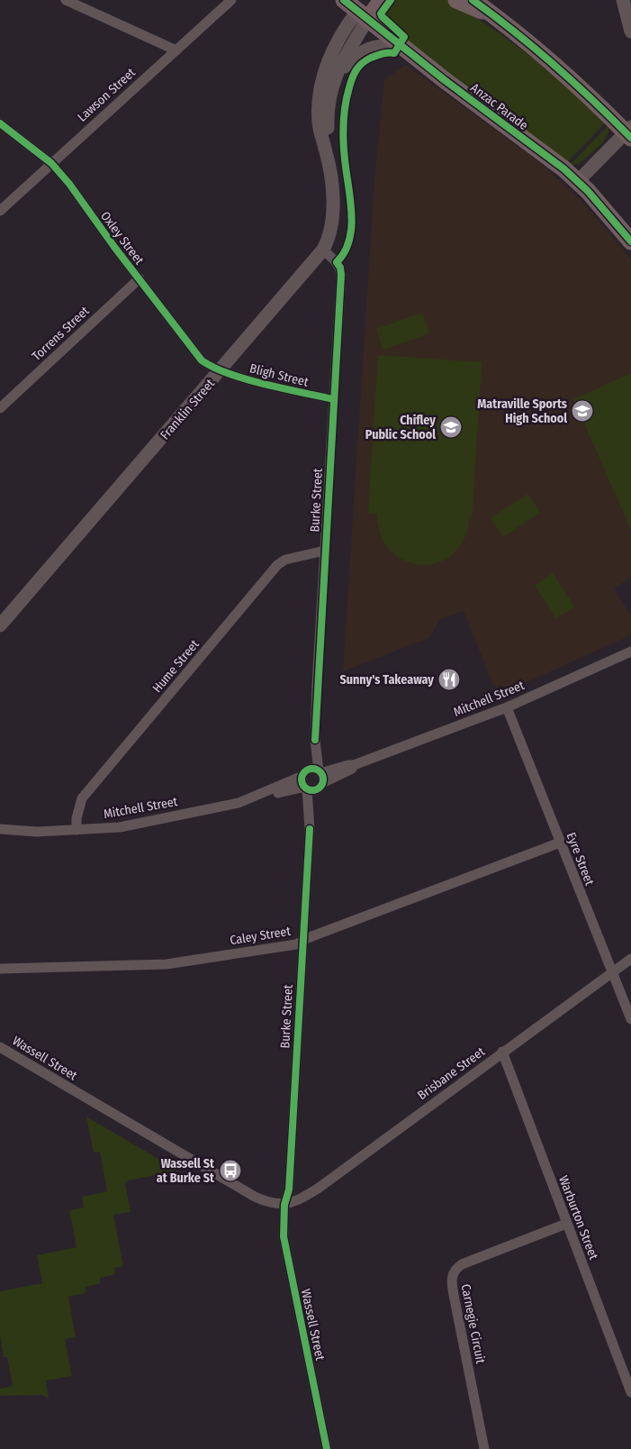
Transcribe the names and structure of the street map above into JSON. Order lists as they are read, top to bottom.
{
  "streets": {
    "main road": ["Anzac Parade"],
    "street": [
      "Lawson Street",
      "Oxley Street",
      "Torrens Street",
      "Bligh Street",
      "Franklin Street",
      "Burke Street",
      "Hume Street",
      "Mitchell Street",
      "Eyre Street",
      "Caley Street",
      "Wassell Street",
      "Brisbane Street",
      "Warburton Street",
      "Carnegie Circuit"
    ]
  },
  "crossings": [
    ["Lawson Street", "Oxley Street"],
    ["Anzac Parade", "Franklin Street"],
    ["Oxley Street", "Torrens Street"],
    ["Oxley Street", "Bligh Street"],
    ["Oxley Street", "Franklin Street"],
    ["Bligh Street", "Franklin Street"],
    ["Bligh Street", "Burke Street"],
    ["Franklin Street", "Burke Street"],
    ["Burke Street", "Hume Street"],
    ["Burke Street", "Mitchell Street"],
    ["Burke Street", "Caley Street"],
    ["Burke Street", "Wassell Street"],
    ["Burke Street", "Brisbane Street"],
    ["Hume Street", "Mitchell Street"],
    ["Mitchell Street", "Eyre Street"],
    ["Eyre Street", "Caley Street"],
    ["Eyre Street", "Brisbane Street"],
    ["Wassell Street", "Brisbane Street"],
    ["Brisbane Street", "Warburton Street"],
    ["Warburton Street", "Carnegie Circuit"]
  ],
  "places": {
    "school or university": ["Matraville Sports High School", "Chifley Public School"],
    "restaurant": ["Sunny's Takeaway"],
    "bus stop": ["Wassell St at Burke St"]
  }
}
